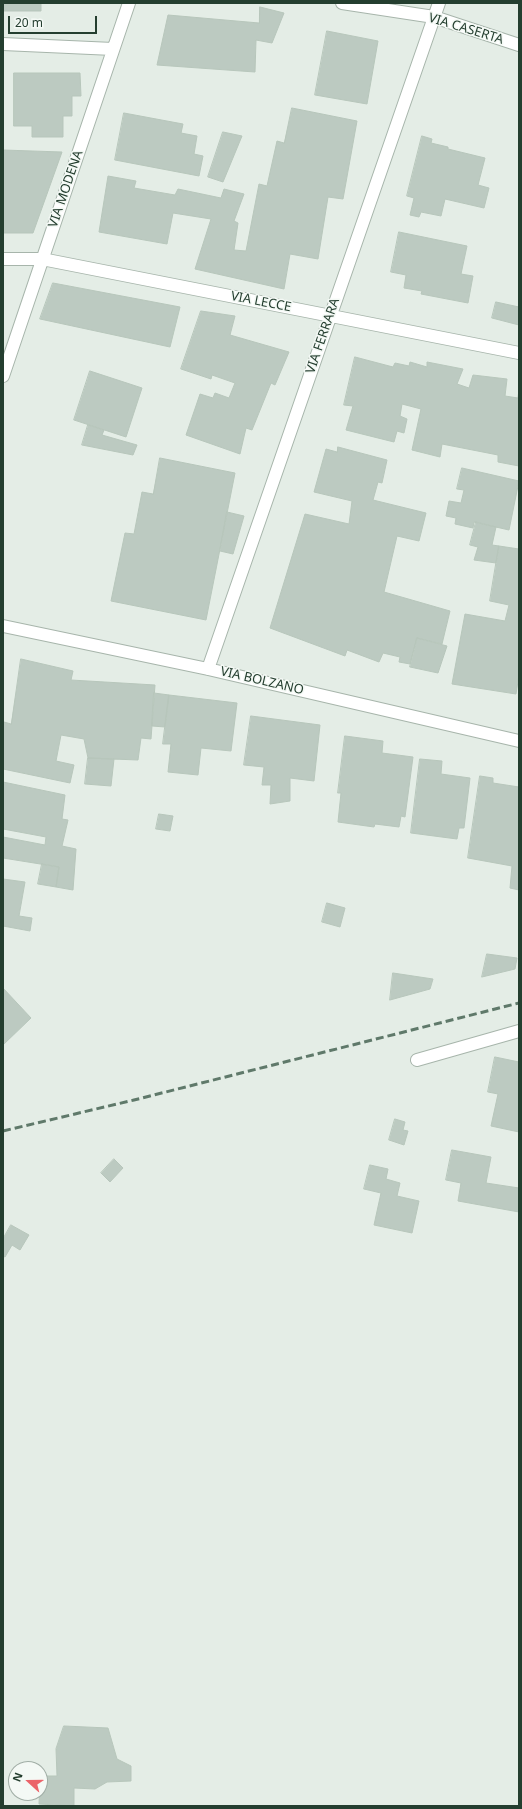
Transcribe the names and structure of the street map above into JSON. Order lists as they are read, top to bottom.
{
  "streets": {
    "street": [
      "VIA CASERTA",
      "VIA MODENA",
      "VIA LECCE",
      "VIA FERRARA",
      "VIA BOLZANO"
    ]
  },
  "crossings": [
    ["VIA CASERTA", "VIA FERRARA"],
    ["VIA MODENA", "VIA LECCE"],
    ["VIA LECCE", "VIA FERRARA"],
    ["VIA FERRARA", "VIA BOLZANO"]
  ],
  "scale_bar": "20 m",
  "north": "left"
}
